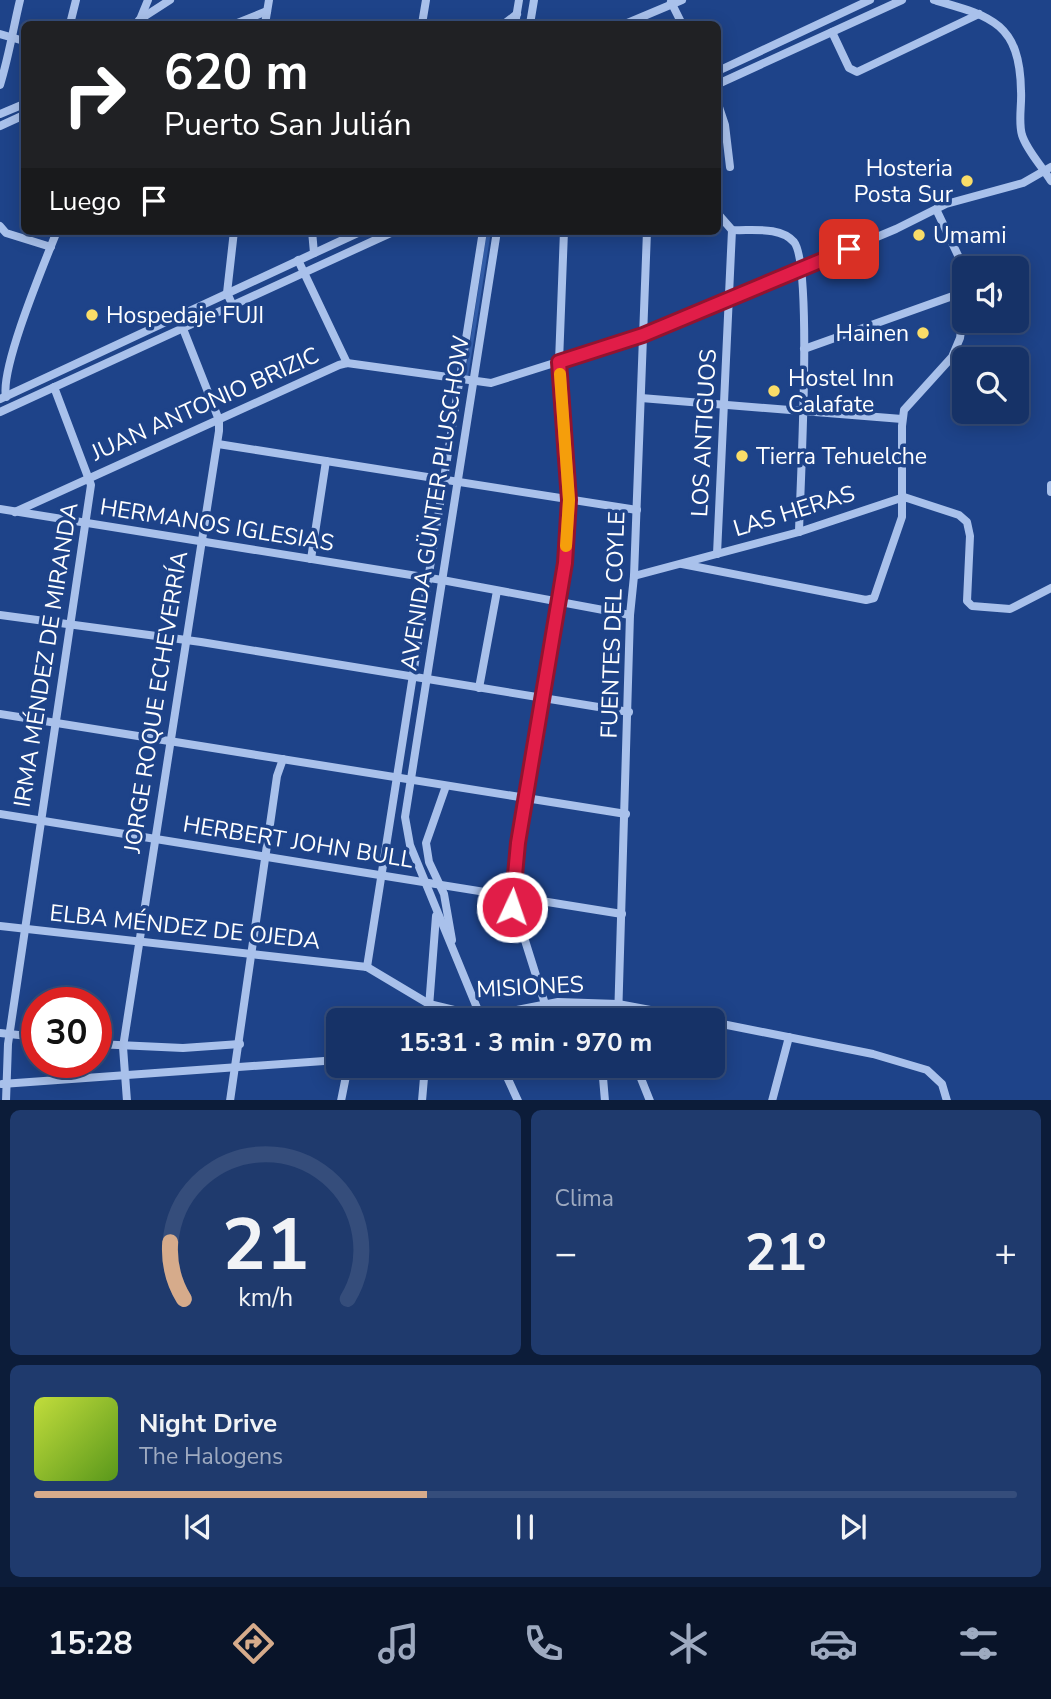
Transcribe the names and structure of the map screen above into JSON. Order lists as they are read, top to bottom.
{
  "streets": {
    "street": [
      "JUAN ANTONIO BRIZIC",
      "LOS ANTIGUOS",
      "AVENIDA GÜNTER PLUSCHOW",
      "LAS HERAS",
      "HERMANOS IGLESIAS",
      "FUENTES DEL COYLE",
      "IRMA MÉNDEZ DE MIRANDA",
      "JORGE ROQUE ECHEVERRÍA",
      "HERBERT JOHN BULL",
      "ELBA MÉNDEZ DE OJEDA",
      "MISIONES"
    ]
  },
  "crossings": [
    ["JUAN ANTONIO BRIZIC", "LOS ANTIGUOS"],
    ["JUAN ANTONIO BRIZIC", "AVENIDA GÜNTER PLUSCHOW"],
    ["JUAN ANTONIO BRIZIC", "HERMANOS IGLESIAS"],
    ["JUAN ANTONIO BRIZIC", "FUENTES DEL COYLE"],
    ["JUAN ANTONIO BRIZIC", "IRMA MÉNDEZ DE MIRANDA"],
    ["JUAN ANTONIO BRIZIC", "JORGE ROQUE ECHEVERRÍA"],
    ["LOS ANTIGUOS", "LAS HERAS"],
    ["AVENIDA GÜNTER PLUSCHOW", "HERMANOS IGLESIAS"],
    ["AVENIDA GÜNTER PLUSCHOW", "HERBERT JOHN BULL"],
    ["AVENIDA GÜNTER PLUSCHOW", "ELBA MÉNDEZ DE OJEDA"],
    ["AVENIDA GÜNTER PLUSCHOW", "MISIONES"],
    ["LAS HERAS", "FUENTES DEL COYLE"],
    ["HERMANOS IGLESIAS", "FUENTES DEL COYLE"],
    ["HERMANOS IGLESIAS", "IRMA MÉNDEZ DE MIRANDA"],
    ["HERMANOS IGLESIAS", "JORGE ROQUE ECHEVERRÍA"],
    ["FUENTES DEL COYLE", "HERBERT JOHN BULL"],
    ["FUENTES DEL COYLE", "MISIONES"],
    ["IRMA MÉNDEZ DE MIRANDA", "HERBERT JOHN BULL"],
    ["IRMA MÉNDEZ DE MIRANDA", "ELBA MÉNDEZ DE OJEDA"],
    ["JORGE ROQUE ECHEVERRÍA", "HERBERT JOHN BULL"],
    ["JORGE ROQUE ECHEVERRÍA", "ELBA MÉNDEZ DE OJEDA"],
    ["ELBA MÉNDEZ DE OJEDA", "MISIONES"]
  ],
  "places": [
    "Hosteria Posta Sur",
    "Umami",
    "Hospedaje FUJI",
    "Hainen",
    "Hostel Inn Calafate",
    "Tierra Tehuelche"
  ],
  "page": {
    "turn": ["620 m", "Puerto San Julián"],
    "then": "Luego",
    "limit": "30",
    "trip": "15:31 · 3 min · 970 m",
    "tile": "Clima",
    "heat": ["−", "21°", "+"],
    "song": ["Night Drive", "The Halogens"],
    "tabs": "15:28",
    "gauge": ["21", "km/h"]
  }
}
